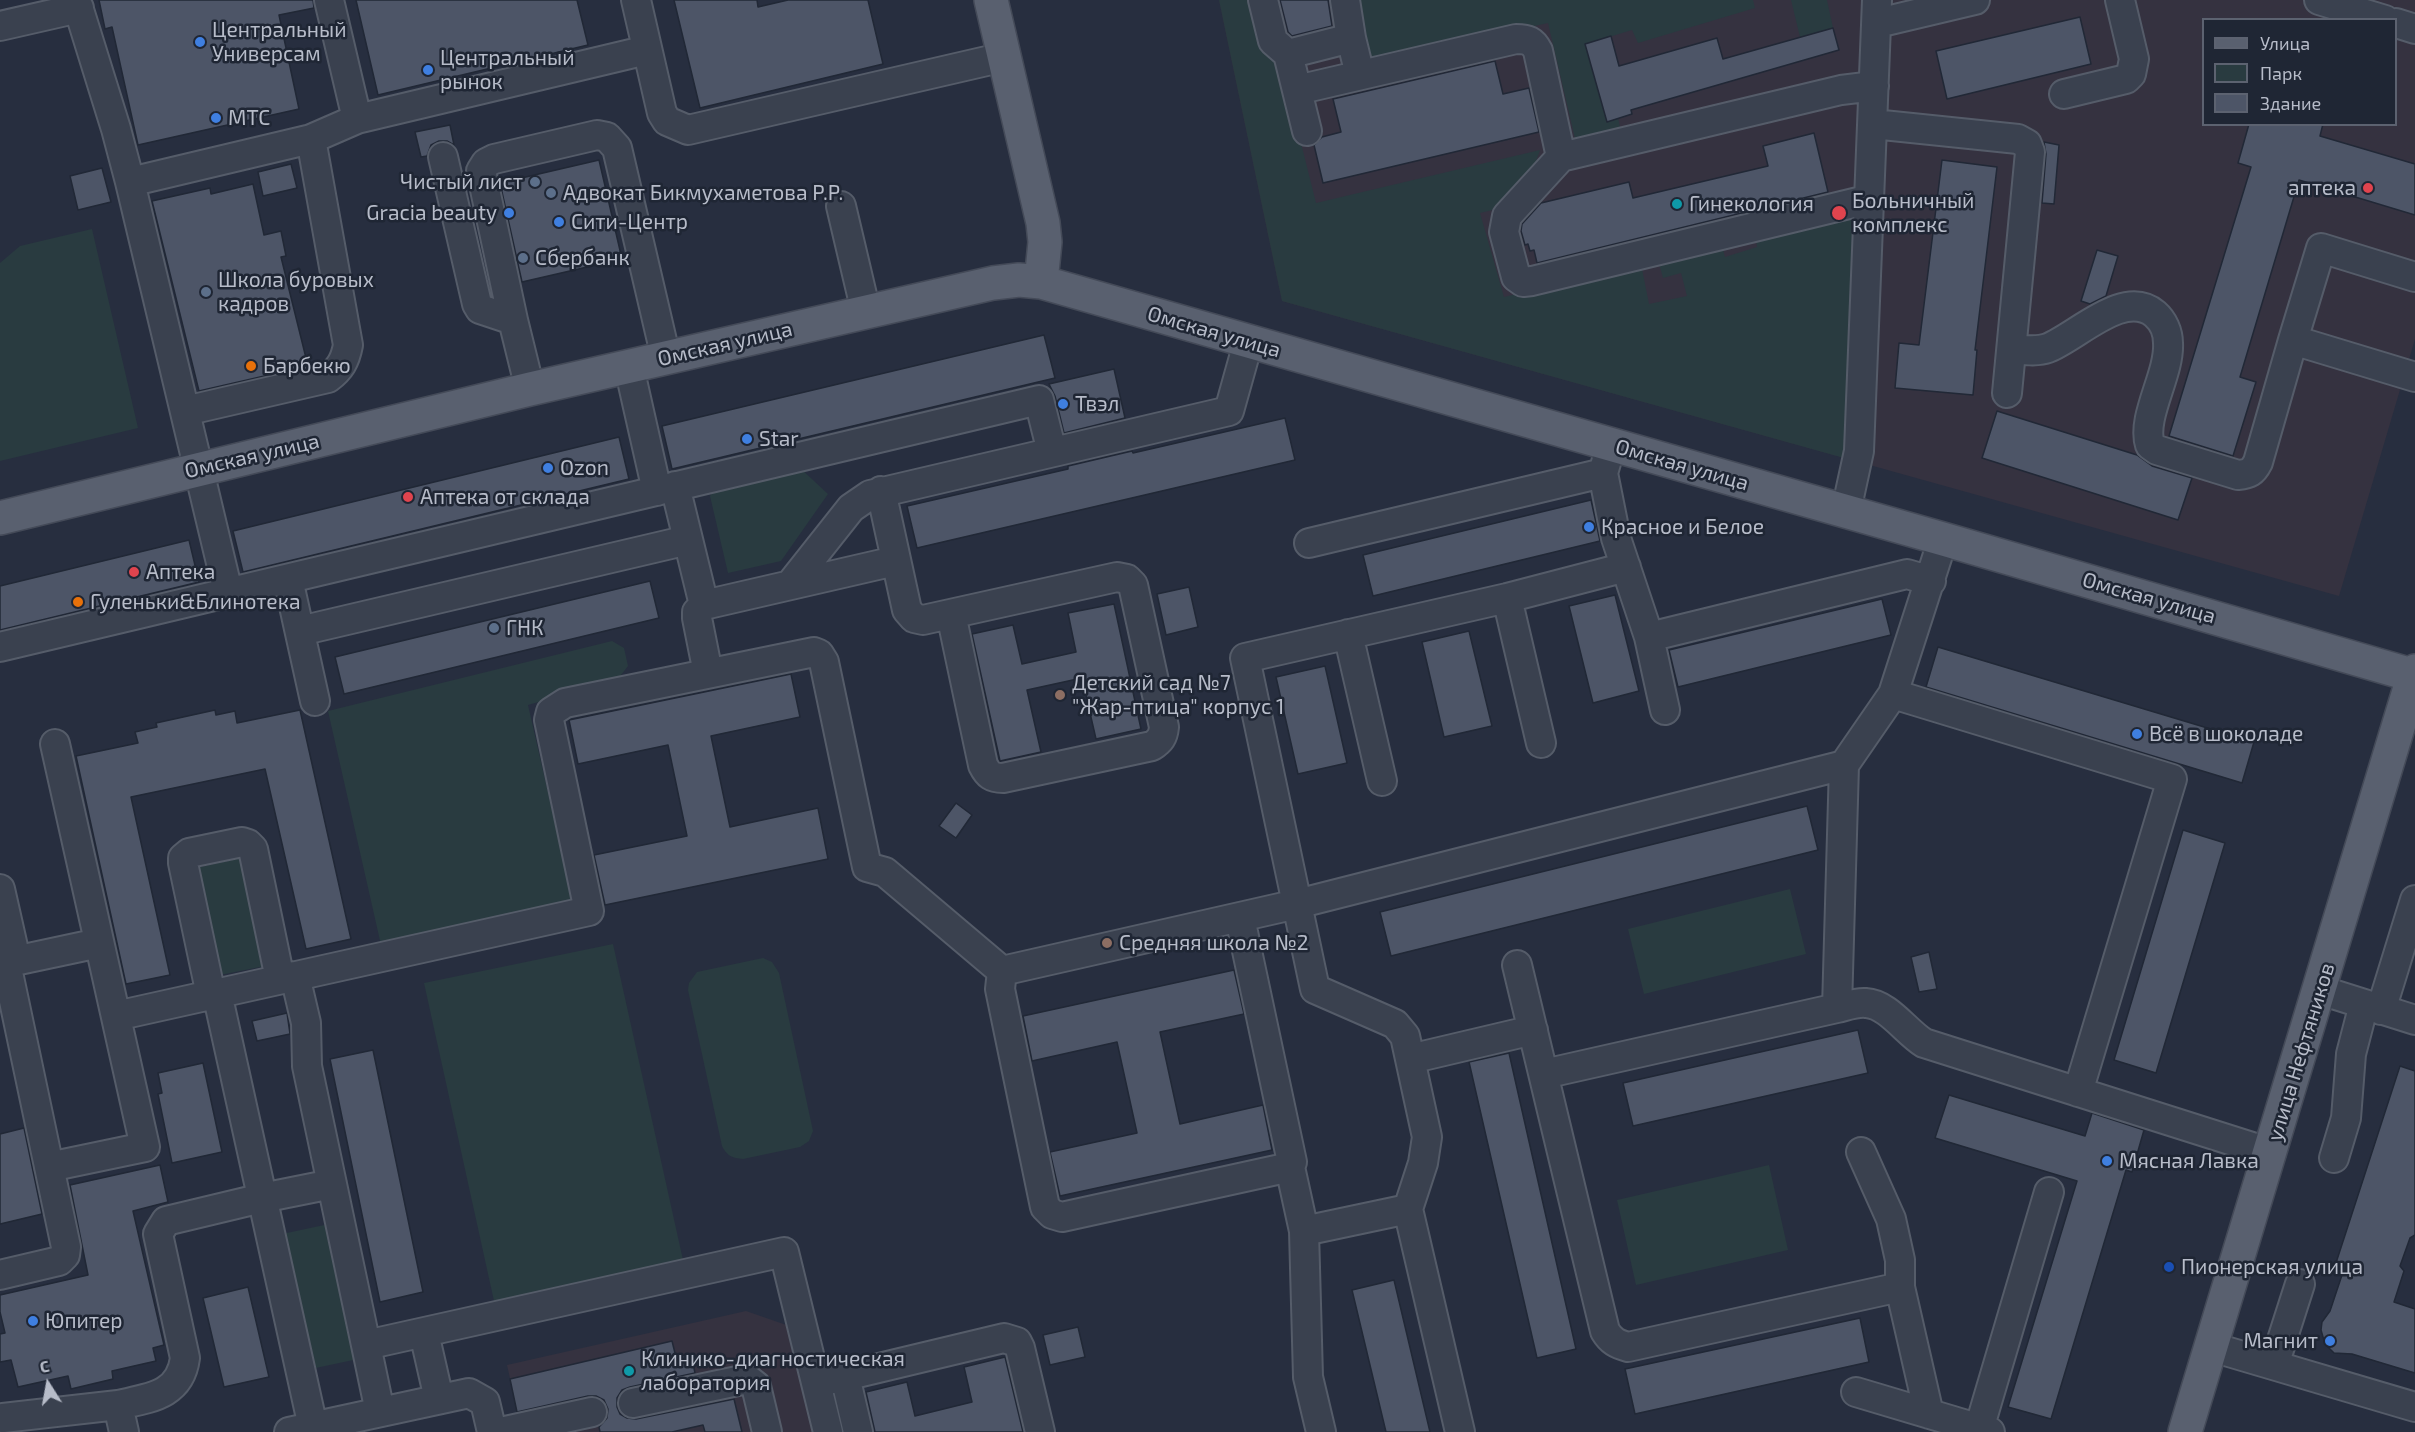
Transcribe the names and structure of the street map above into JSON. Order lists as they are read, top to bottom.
{
  "streets": {
    "main road": ["Омская улица", "улица Нефтяников"]
  },
  "crossings": [
    ["Омская улица", "улица Нефтяников"]
  ],
  "places": [
    "Центральный Универсам",
    "Центральный рынок",
    "МТС",
    "Чистый лист",
    "аптека",
    "Адвокат Бикмухаметова Р.Р.",
    "Гинекология",
    "Gracia beauty",
    "Больничный комплекс",
    "Сити-Центр",
    "Сбербанк",
    "Школа буровых кадров",
    "Барбекю",
    "Твэл",
    "Star",
    "Ozon",
    "Аптека от склада",
    "Красное и Белое",
    "Аптека",
    "Гуленьки&Блинотека",
    "ГНК",
    "Детский сад №7 \"Жар-птица\" корпус 1",
    "Всё в шоколаде",
    "Средняя школа №2",
    "Мясная Лавка",
    "Пионерская улица",
    "Юпитер",
    "Магнит",
    "Клинико-диагностическая лаборатория"
  ],
  "legend": ["Улица", "Парк", "Здание"],
  "north": "top"
}
